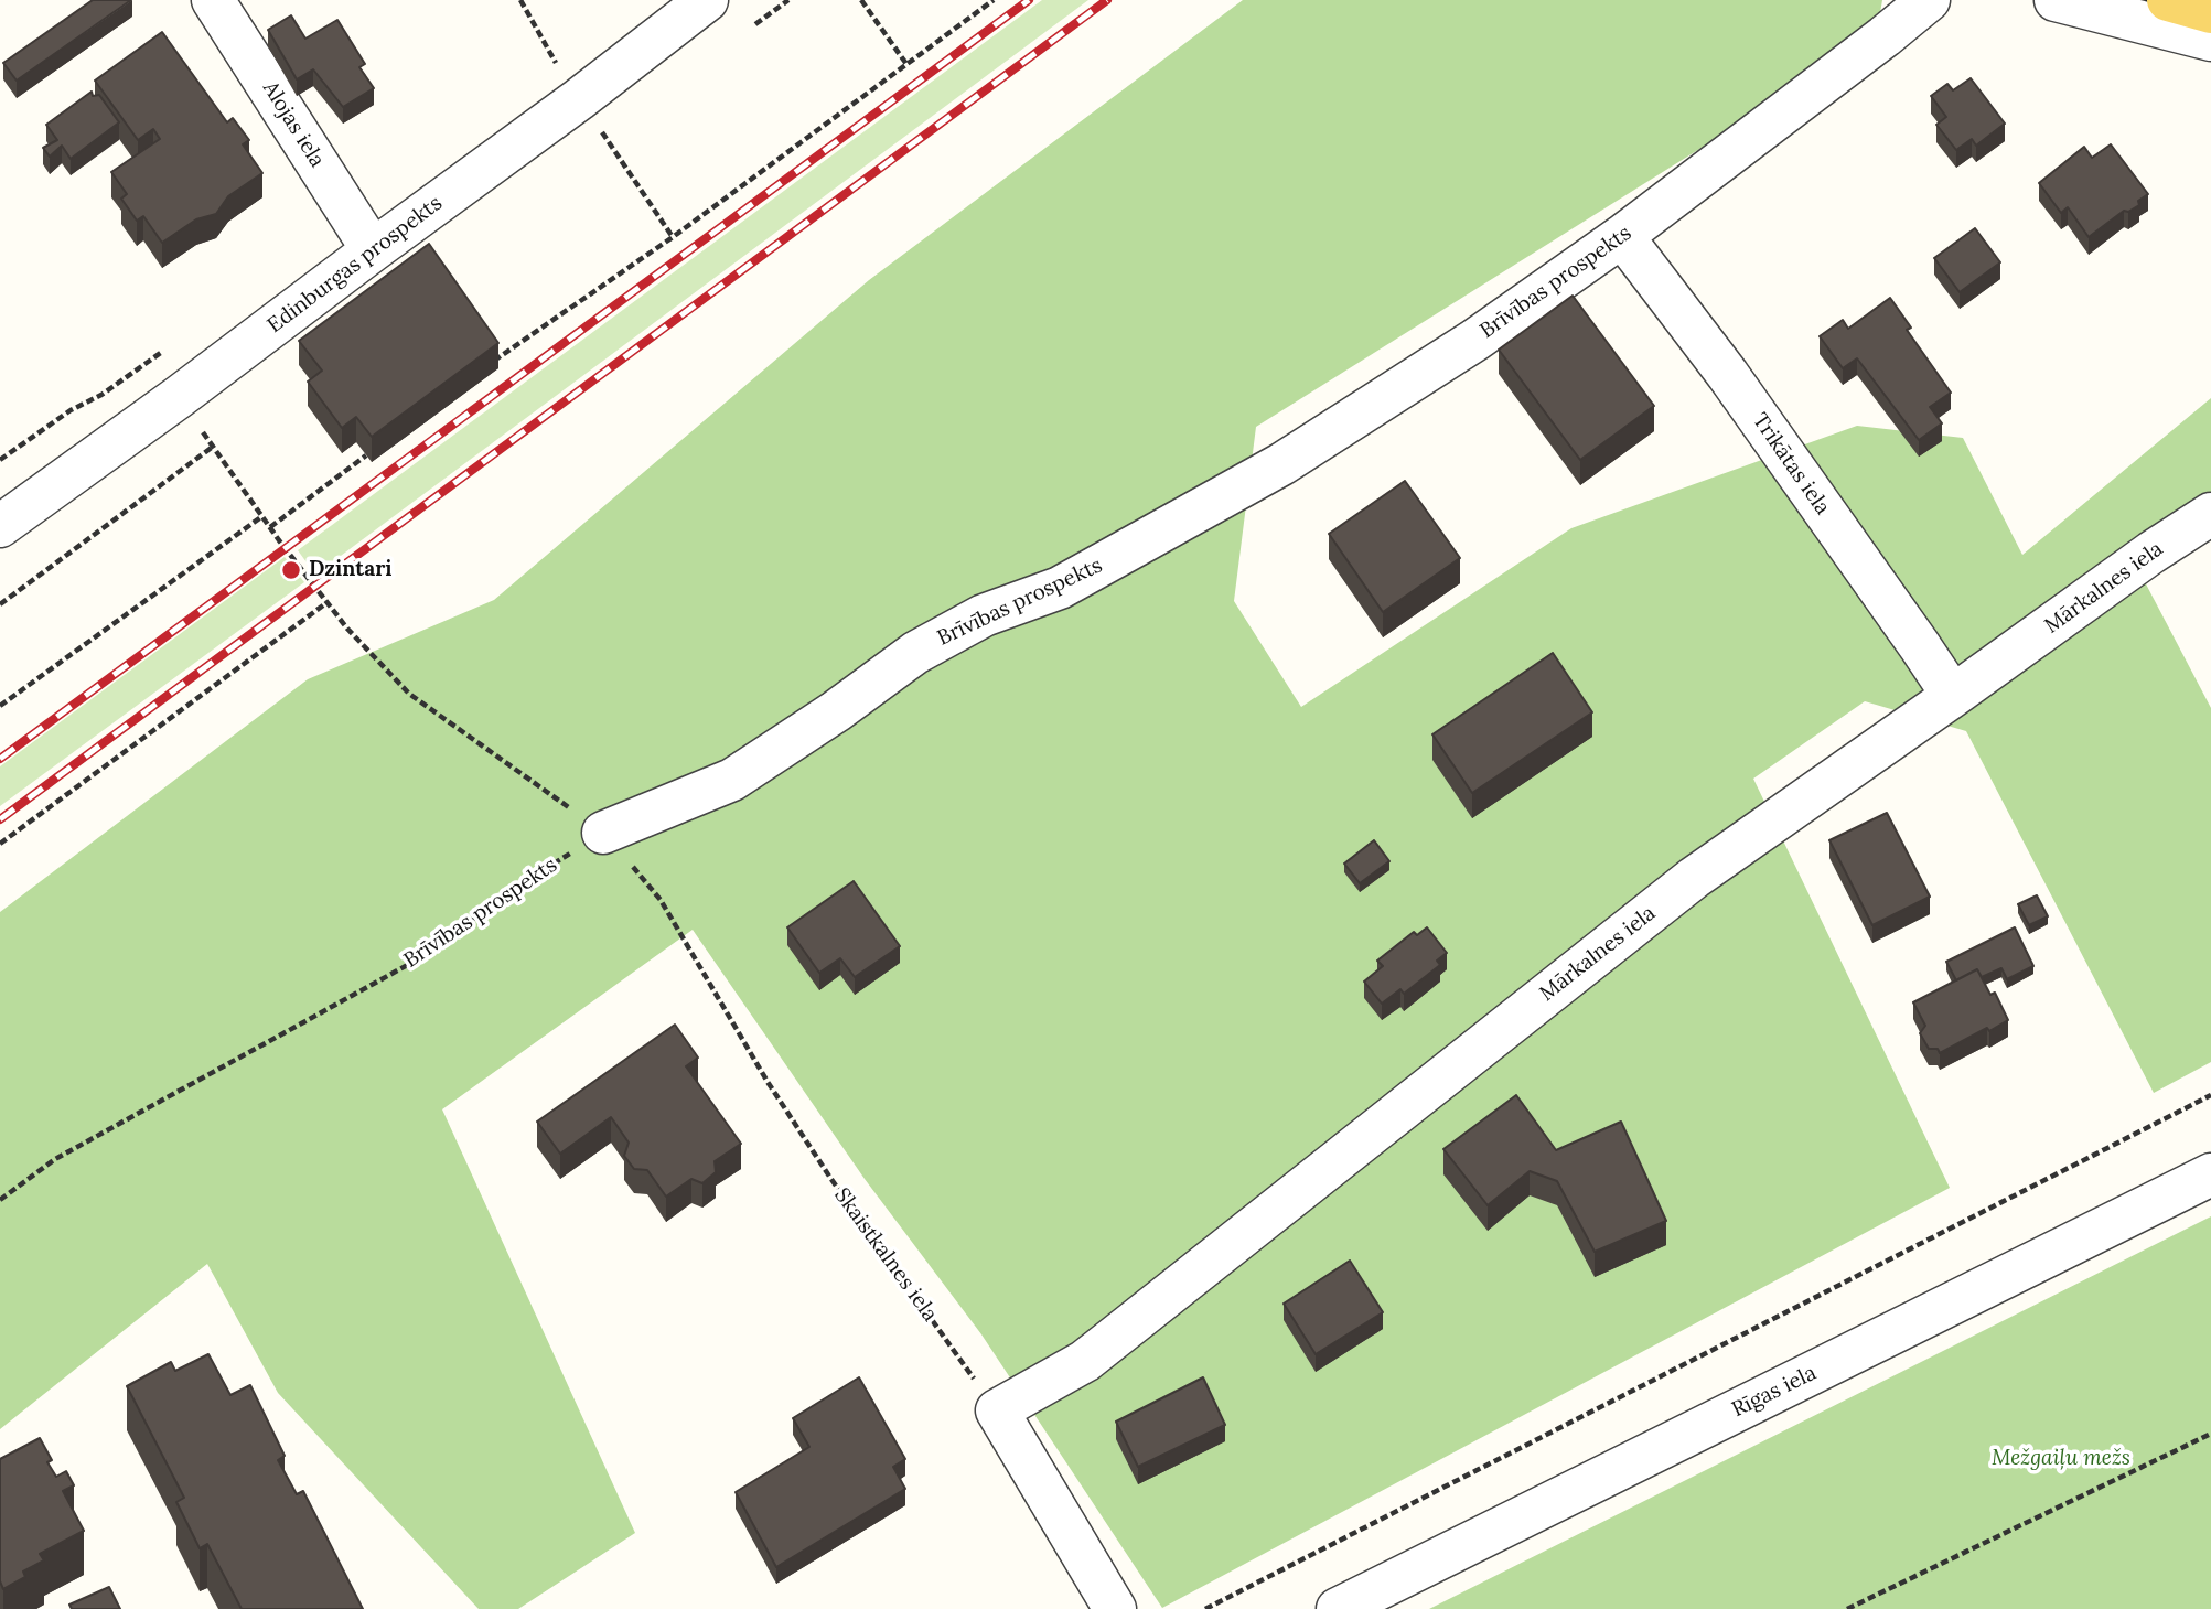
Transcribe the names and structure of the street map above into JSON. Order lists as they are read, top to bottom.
{
  "streets": {
    "street": [
      "Alojas iela",
      "Edinburgas prospekts",
      "Brīvības prospekts",
      "Trikātas iela",
      "Mārkalnes iela",
      "Rīgas iela"
    ],
    "path": ["Skaistkalnes iela"]
  },
  "crossings": [
    ["Alojas iela", "Edinburgas prospekts"],
    ["Edinburgas prospekts", "Skaistkalnes iela"],
    ["Brīvības prospekts", "Trikātas iela"],
    ["Brīvības prospekts", "Skaistkalnes iela"],
    ["Trikātas iela", "Mārkalnes iela"],
    ["Mārkalnes iela", "Skaistkalnes iela"]
  ],
  "parks": ["Mežgaiļu mežs"],
  "places": ["Dzintari"]
}
